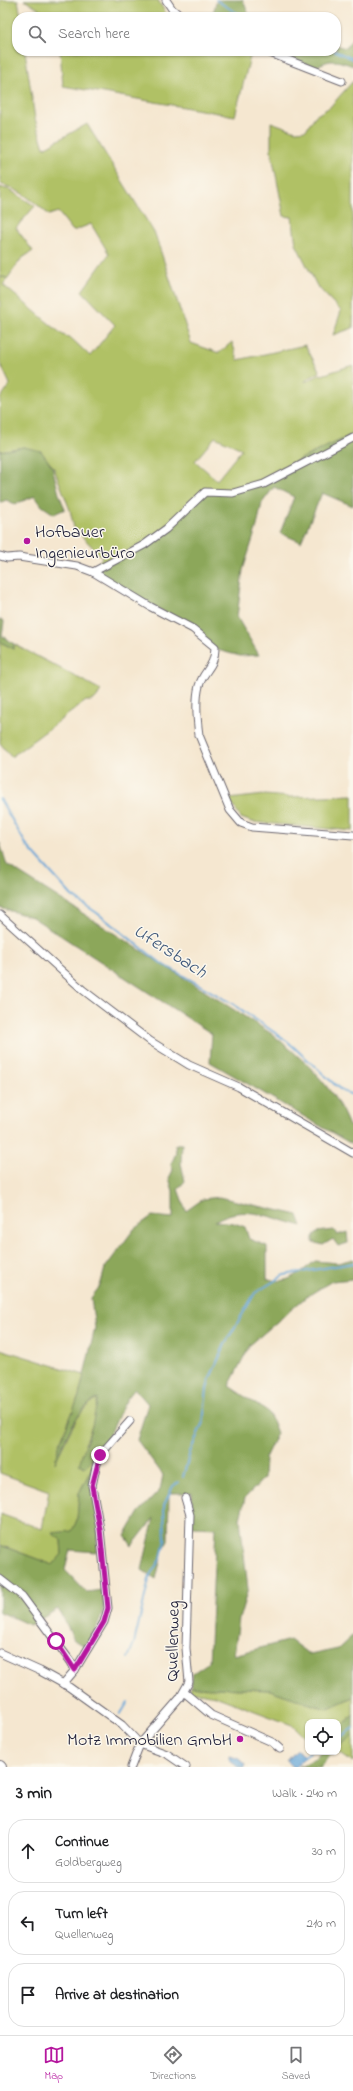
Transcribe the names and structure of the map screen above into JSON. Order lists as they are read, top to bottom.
{
  "streets": {
    "street": ["Quellenweg"]
  },
  "water": ["Ufersbach"],
  "places": ["Hofbauer Ingenieurbüro", "Motz Immobilien GmbH"],
  "page": {
    "search": "Search here",
    "heading": ["3 min", "Walk · 240 m"],
    "list": [
      ["Continue", "Goldbergweg", "30 m"],
      ["Turn left", "Quellenweg", "210 m"],
      "Arrive at destination"
    ],
    "nav": ["Map", "Directions", "Saved"]
  }
}
